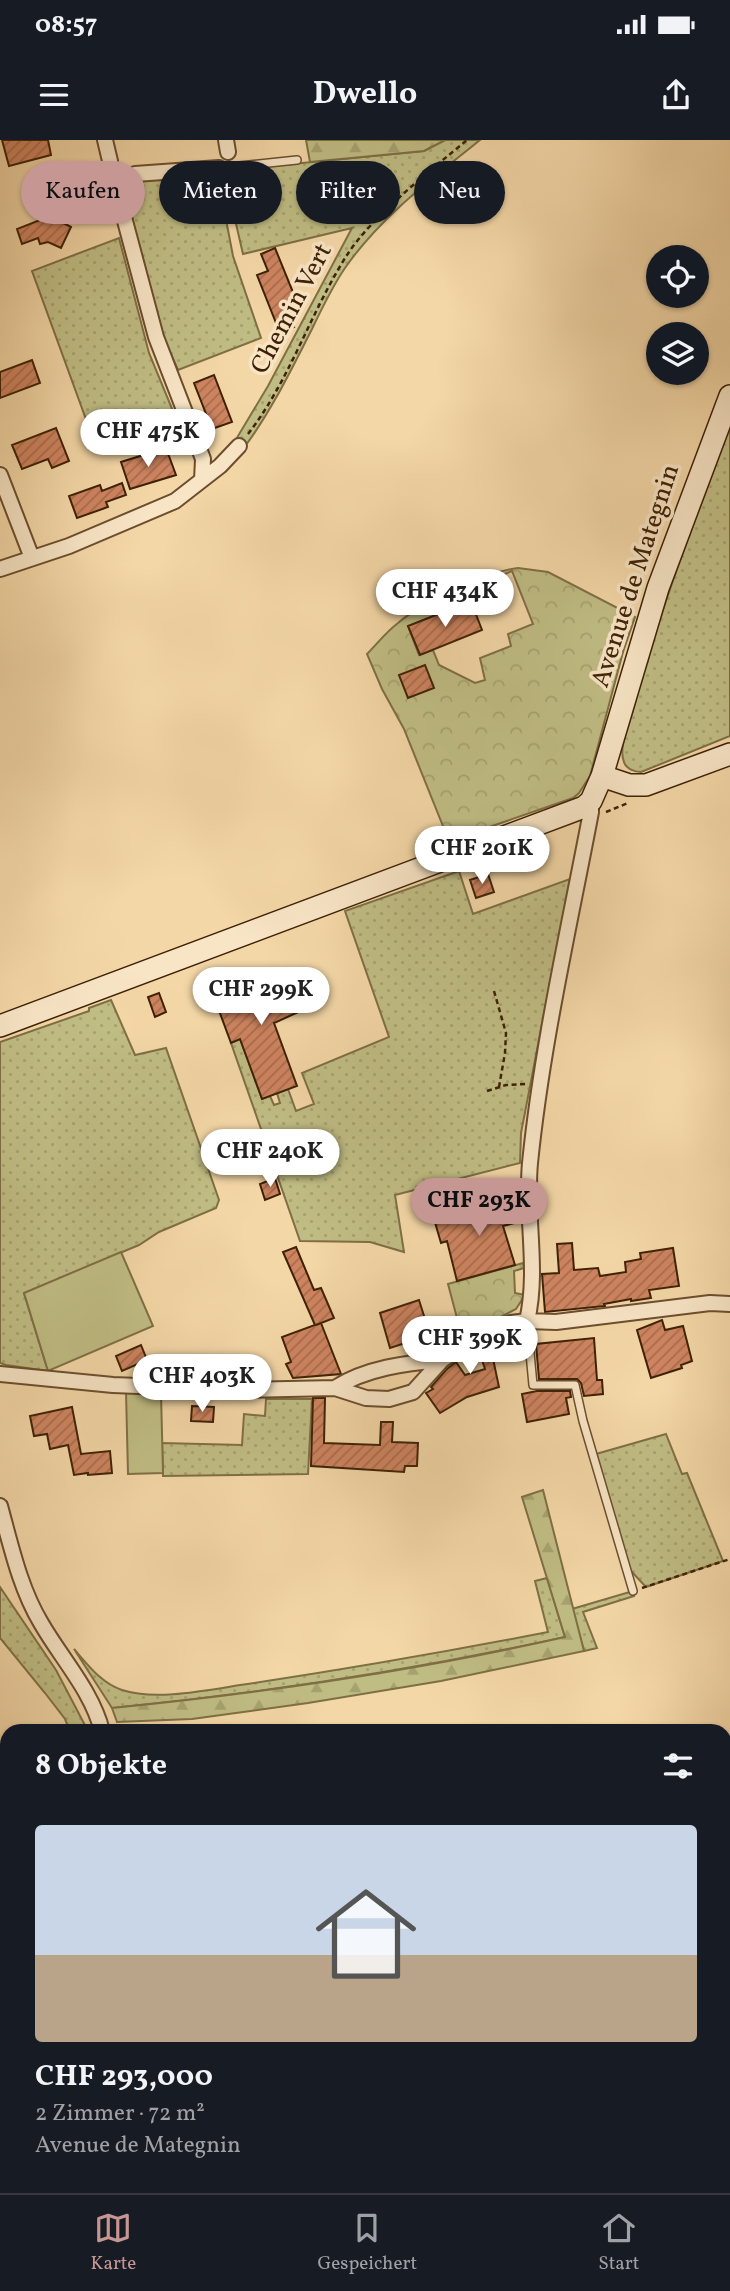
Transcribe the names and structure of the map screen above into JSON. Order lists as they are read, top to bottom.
{
  "streets": {
    "main road": ["Avenue de Mategnin"],
    "path": ["Chemin Vert"]
  },
  "page": {
    "status": "08:57",
    "header": "Dwello",
    "chip": [
      "Kaufen",
      "Mieten",
      "Filter",
      "Neu"
    ],
    "price": [
      "CHF 475K",
      "CHF 434K",
      "CHF 201K",
      "CHF 299K",
      "CHF 240K",
      "CHF 293K",
      "CHF 399K",
      "CHF 403K"
    ],
    "heading": "8 Objekte",
    "list": [
      {
        "name": "CHF 293,000",
        "note": "2 Zimmer · 72 m² · Avenue de Mategnin"
      }
    ],
    "tabs": ["Karte", "Gespeichert", "Start"]
  }
}
